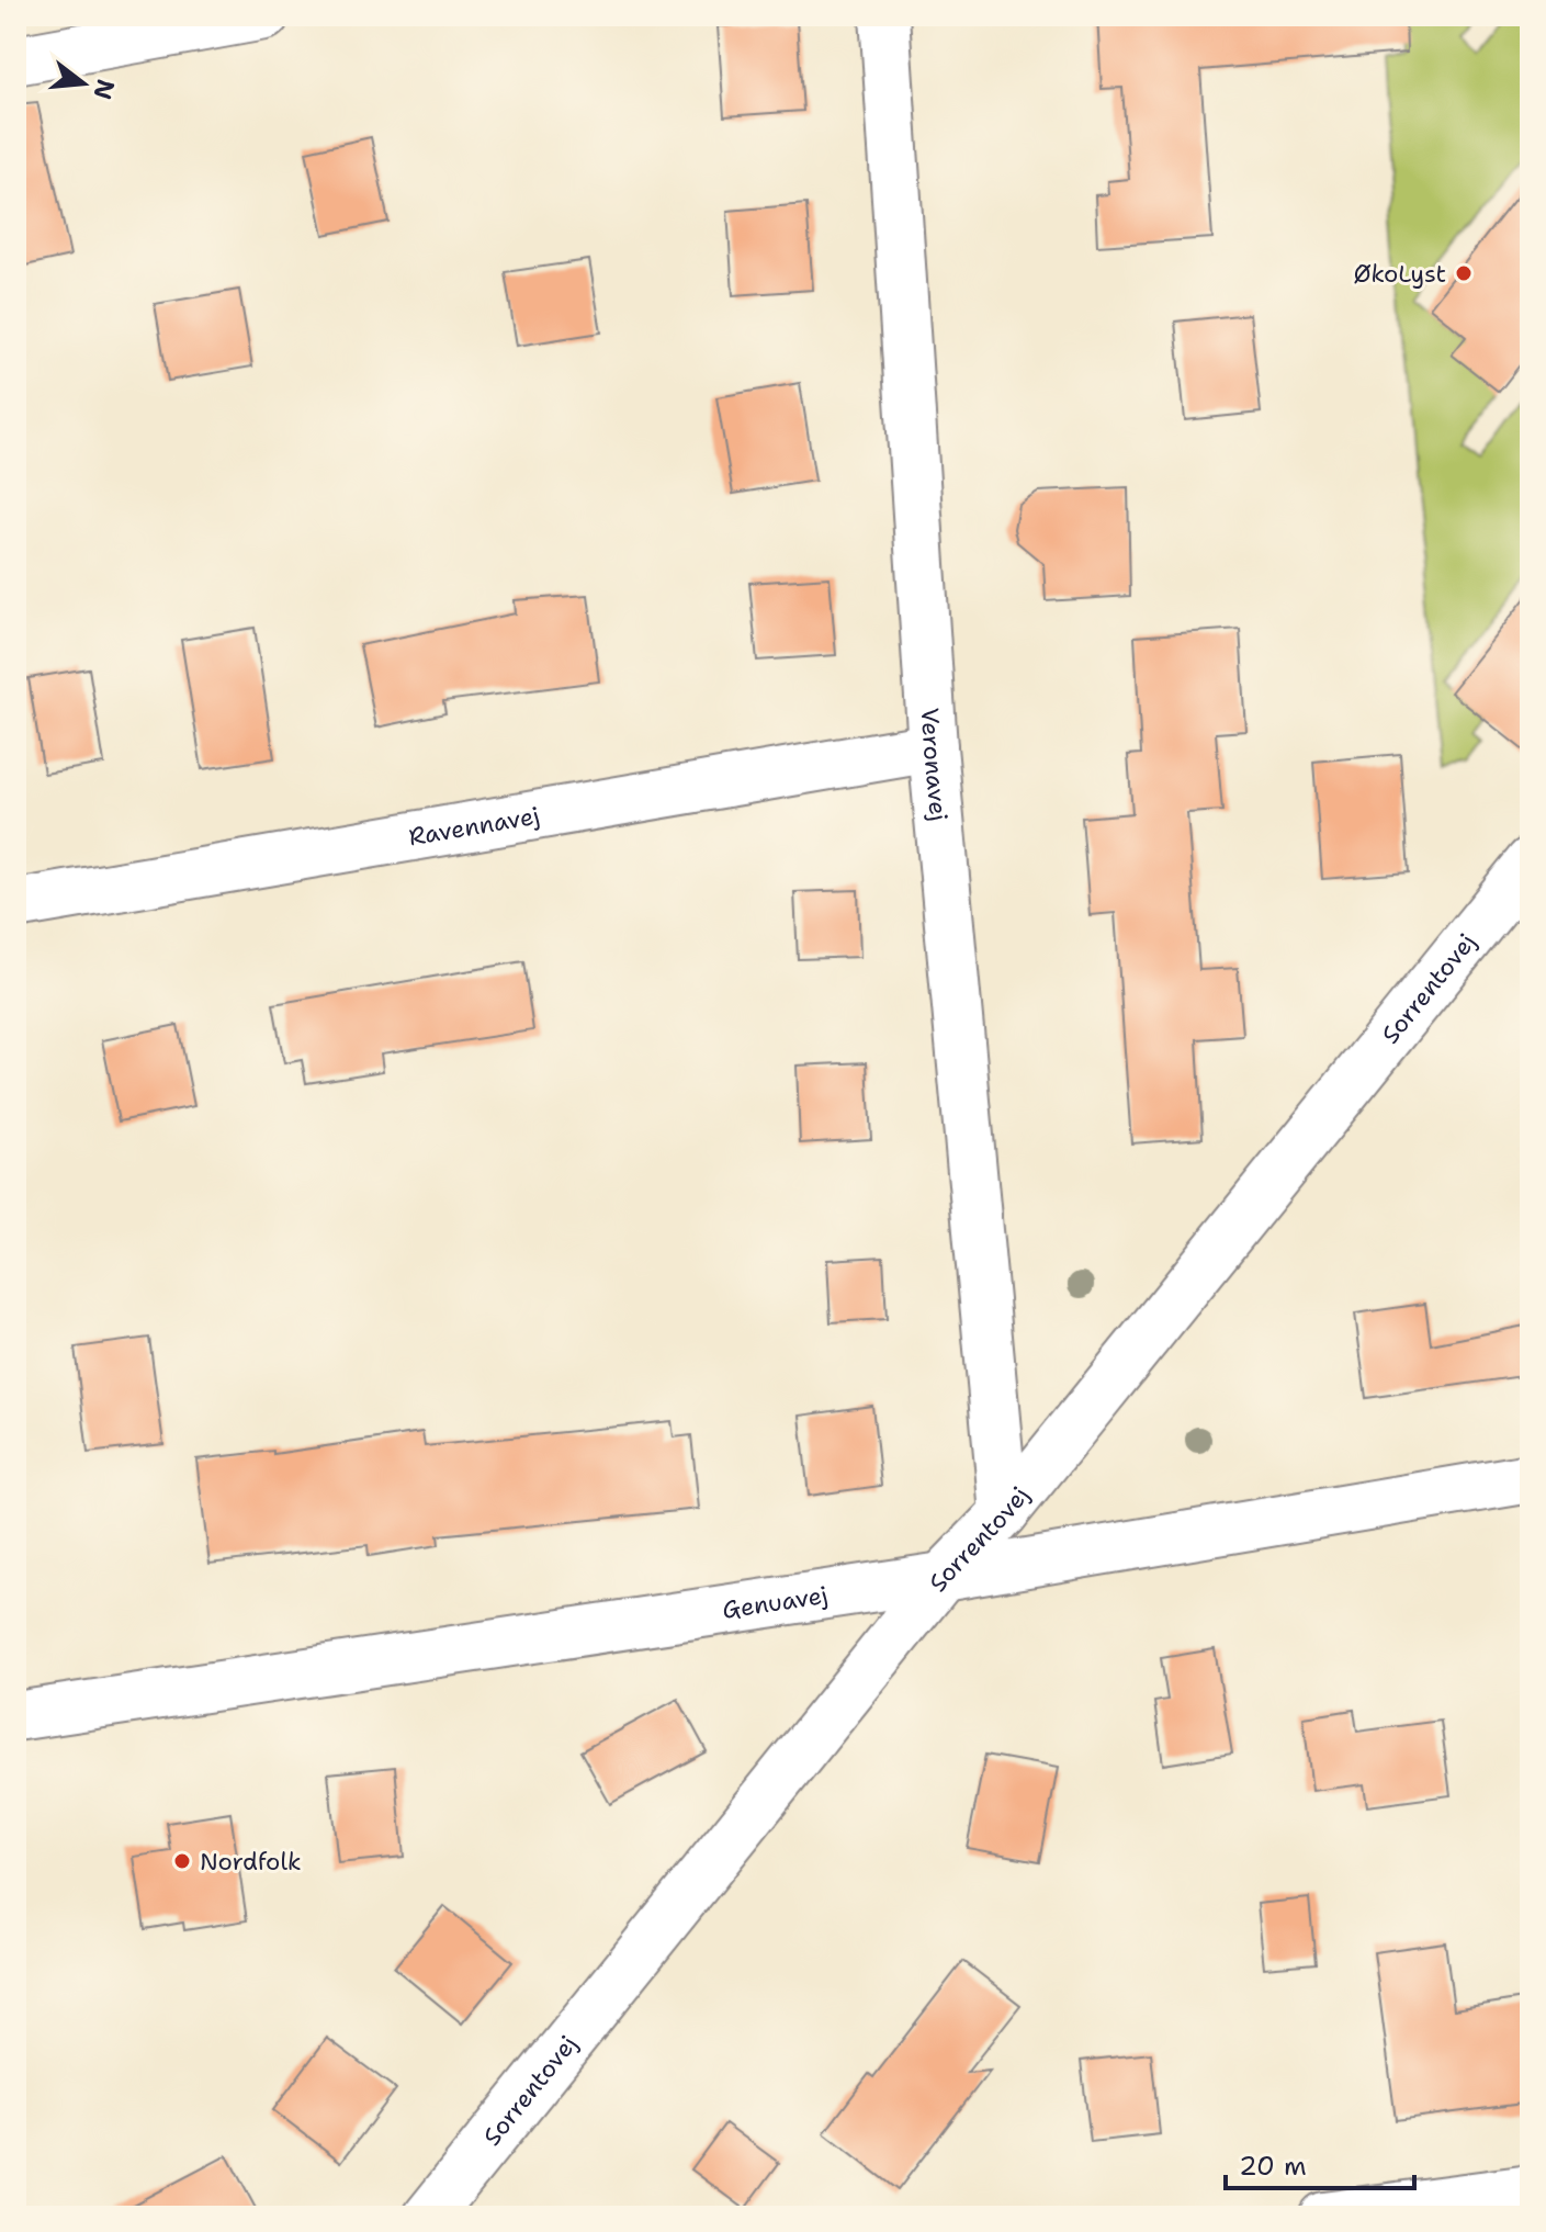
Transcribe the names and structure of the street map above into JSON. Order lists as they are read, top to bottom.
{
  "streets": {
    "street": [
      "Veronavej",
      "Ravennavej",
      "Sorrentovej",
      "Genuavej"
    ]
  },
  "crossings": [
    ["Veronavej", "Ravennavej"],
    ["Veronavej", "Sorrentovej"],
    ["Sorrentovej", "Genuavej"]
  ],
  "places": ["ØkoLyst", "Nordfolk"],
  "scale_bar": "20 m",
  "north": "right"
}
